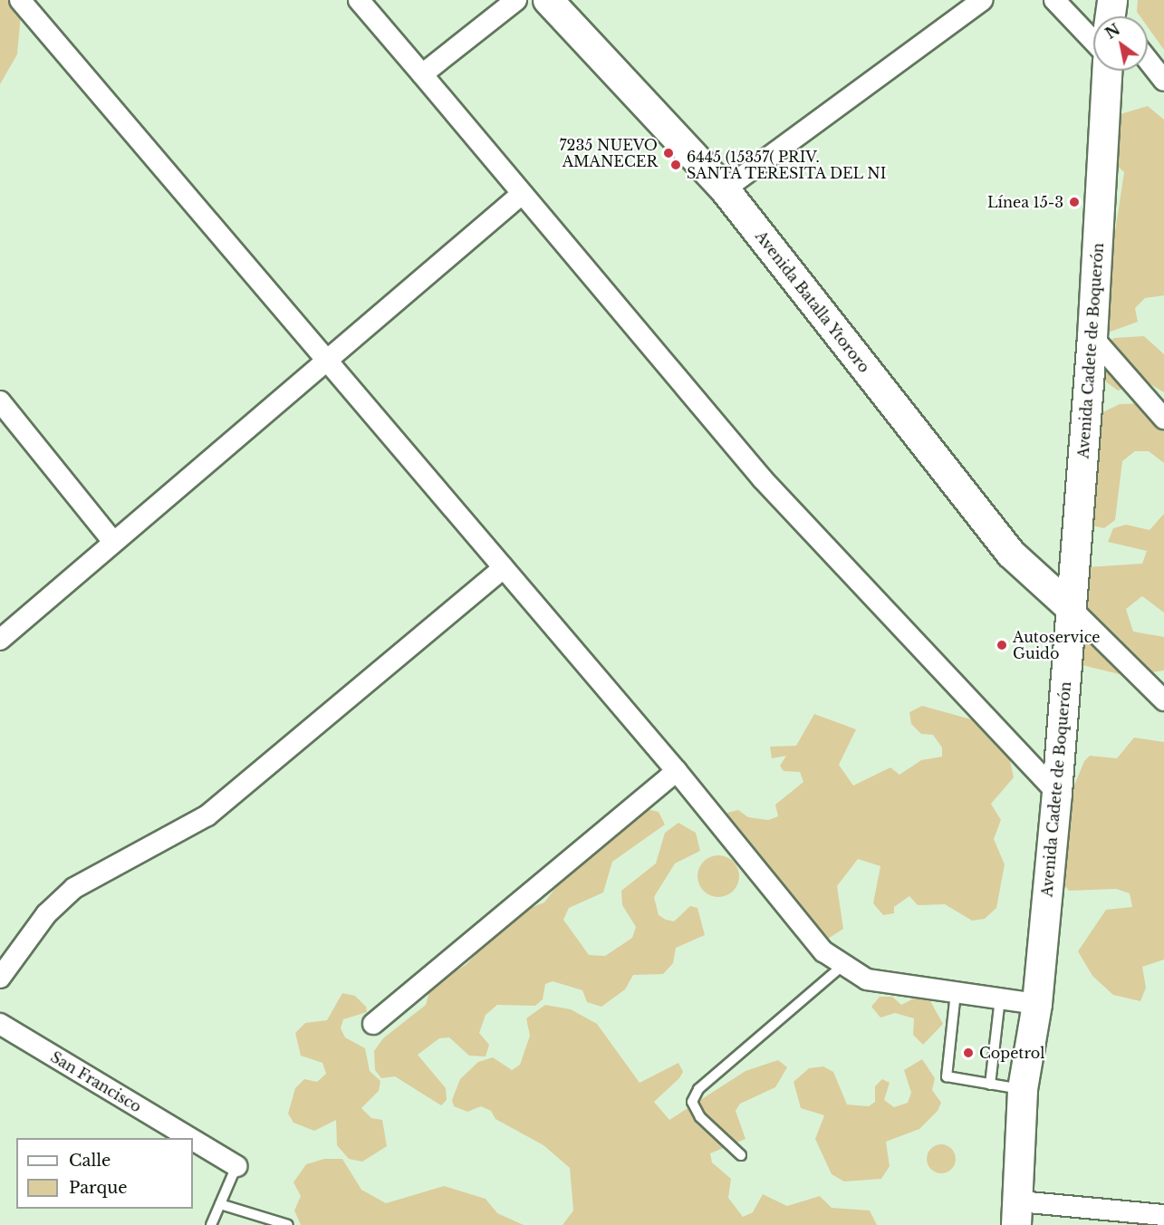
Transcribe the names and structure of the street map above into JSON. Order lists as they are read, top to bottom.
{
  "streets": {
    "main road": ["Avenida Batalla Ytororo", "Avenida Cadete de Boquerón"],
    "street": ["San Francisco"]
  },
  "crossings": [
    ["Avenida Batalla Ytororo", "Avenida Cadete de Boquerón"]
  ],
  "places": [
    "7235 NUEVO AMANECER",
    "6445 (15357( PRIV. SANTA TERESITA DEL NI",
    "Línea 15-3",
    "Autoservice Guido",
    "Copetrol"
  ],
  "legend": ["Calle", "Parque"],
  "north": "top left"
}
